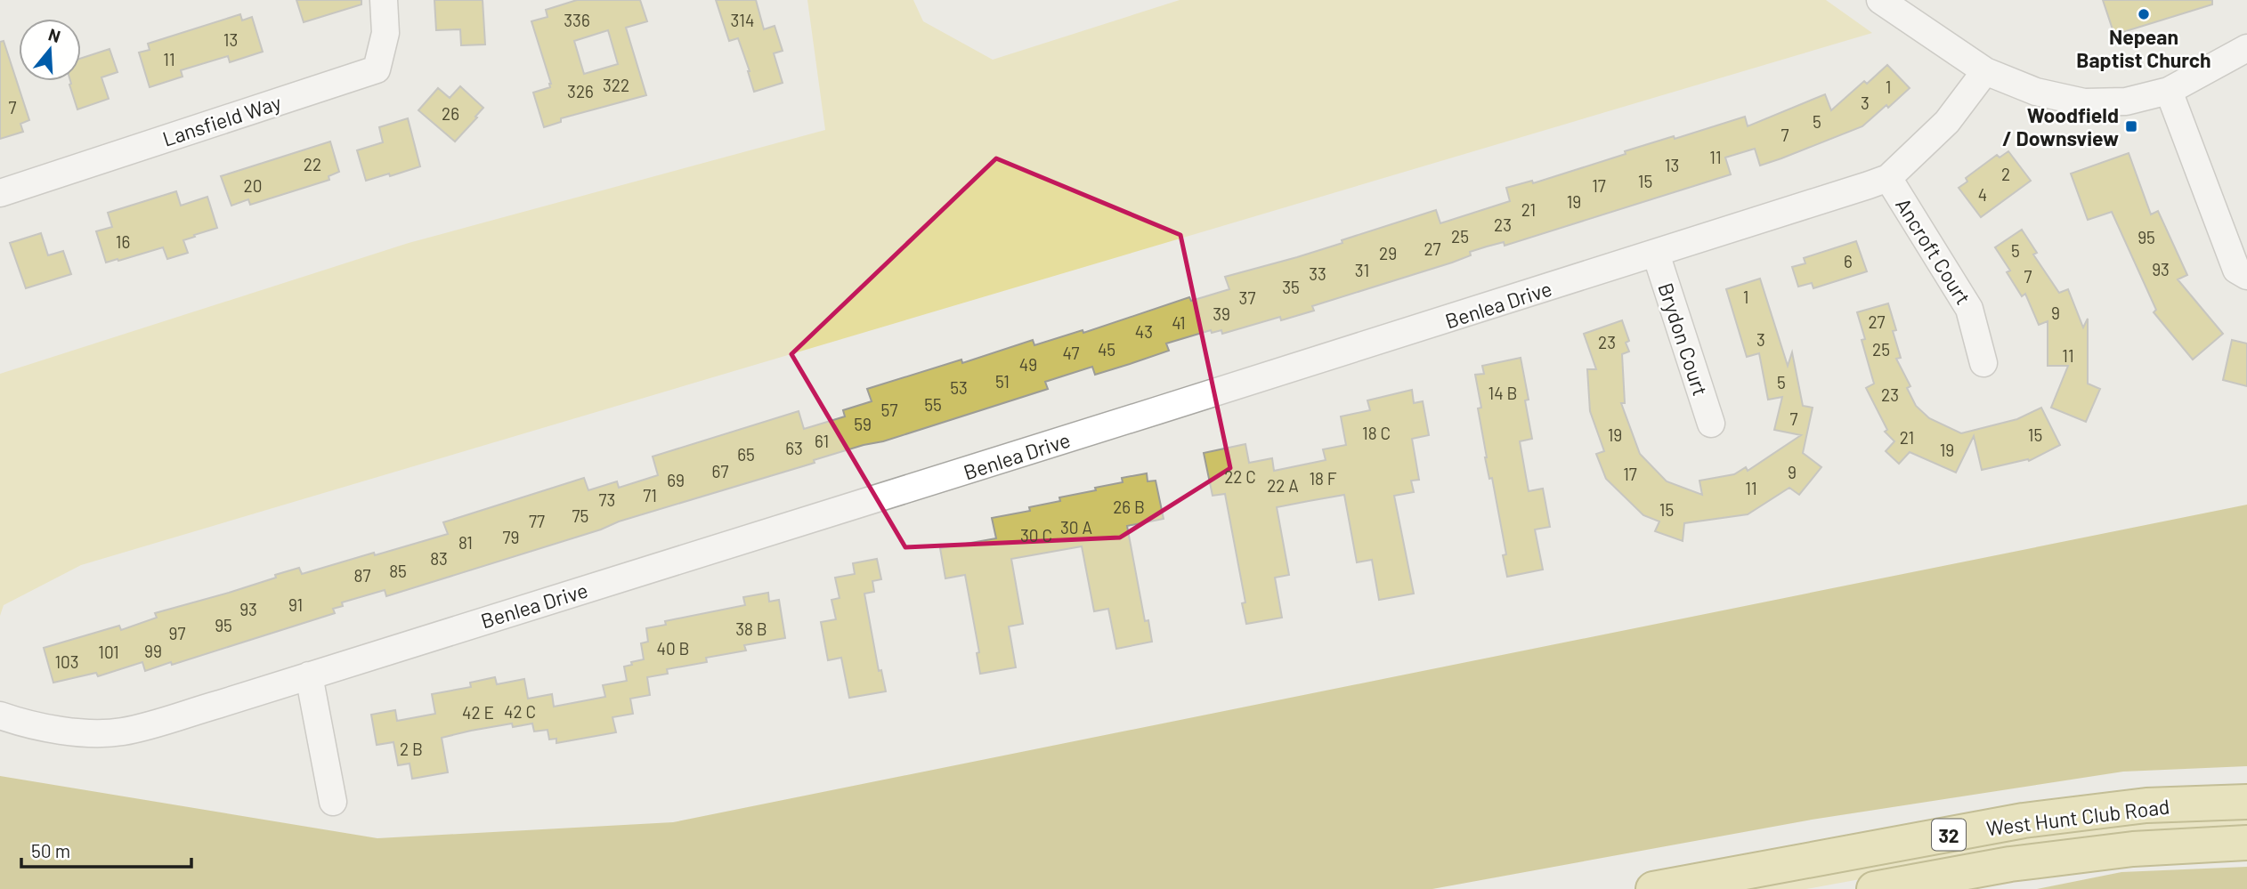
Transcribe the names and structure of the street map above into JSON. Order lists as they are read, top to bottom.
{
  "streets": {
    "main road": ["West Hunt Club Road", "32"],
    "street": [
      "Lansfield Way",
      "Ancroft Court",
      "Benlea Drive",
      "Brydon Court"
    ]
  },
  "crossings": [
    ["Ancroft Court", "Benlea Drive"],
    ["Benlea Drive", "Brydon Court"]
  ],
  "places": {
    "other": ["Nepean Baptist Church"],
    "transit": ["Woodfield / Downsview"]
  },
  "house_numbers": [
    "336",
    "314",
    "13",
    "11",
    "322",
    "1",
    "326",
    "3",
    "7",
    "26",
    "5",
    "7",
    "11",
    "22",
    "13",
    "2",
    "15",
    "20",
    "17",
    "4",
    "19",
    "21",
    "23",
    "25",
    "95",
    "16",
    "27",
    "5",
    "29",
    "6",
    "93",
    "31",
    "33",
    "7",
    "35",
    "1",
    "37",
    "9",
    "39",
    "27",
    "41",
    "43",
    "3",
    "23",
    "45",
    "25",
    "47",
    "11",
    "49",
    "51",
    "5",
    "53",
    "14 B",
    "23",
    "55",
    "57",
    "7",
    "59",
    "18 C",
    "19",
    "15",
    "21",
    "61",
    "63",
    "19",
    "65",
    "67",
    "9",
    "17",
    "22 C",
    "18 F",
    "69",
    "22 A",
    "11",
    "71",
    "73",
    "26 B",
    "15",
    "75",
    "77",
    "30 A",
    "30 C",
    "79",
    "81",
    "83",
    "85",
    "87",
    "91",
    "93",
    "95",
    "38 B",
    "97",
    "40 B",
    "99",
    "101",
    "103",
    "42 C",
    "42 E",
    "2 B"
  ],
  "scale_bar": "50 m",
  "north": "top"
}
